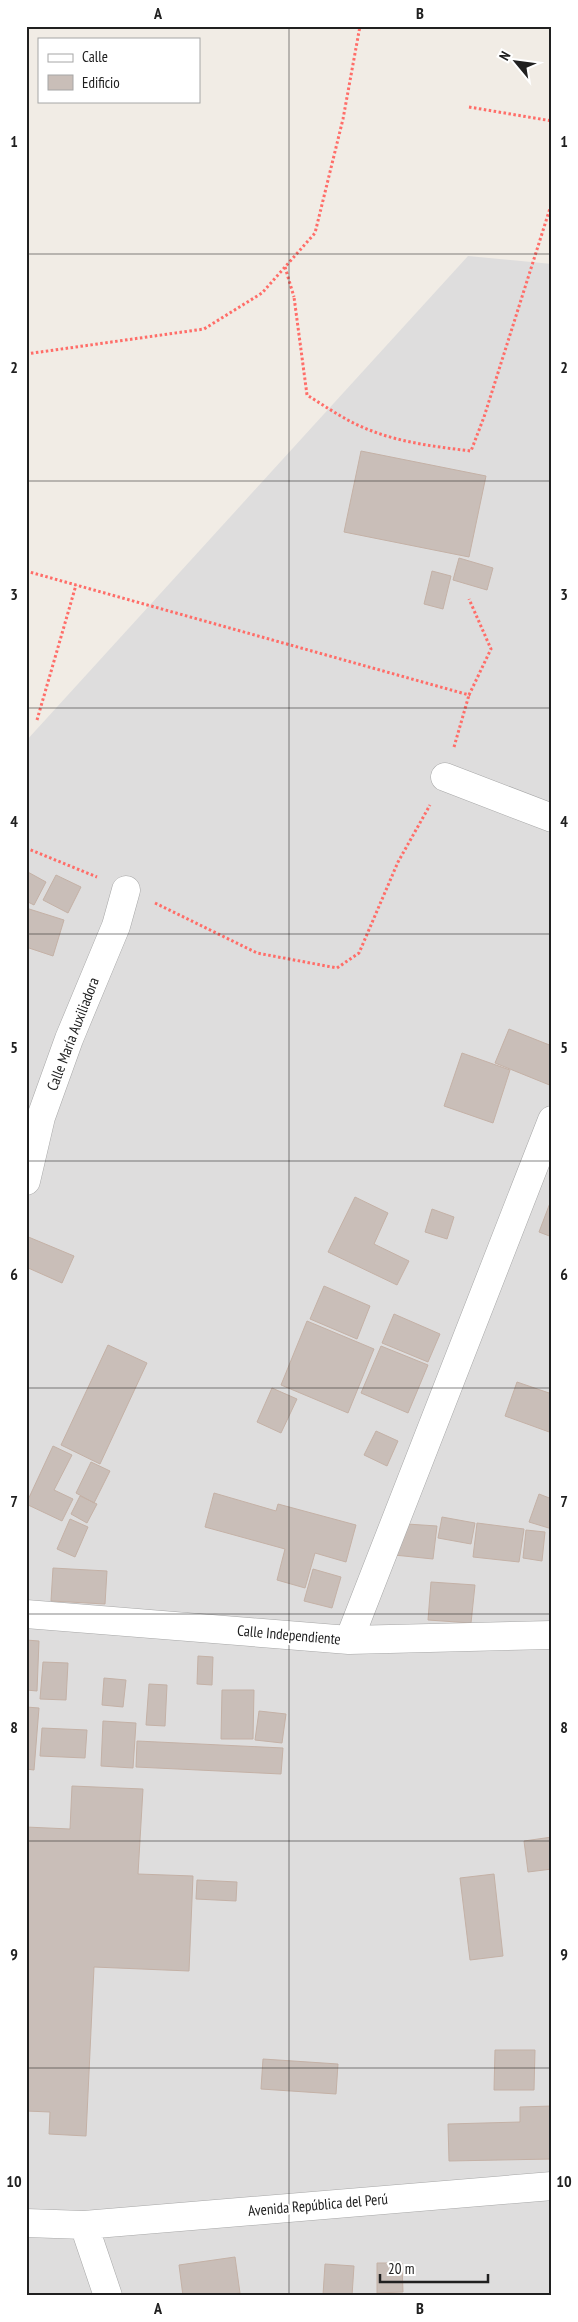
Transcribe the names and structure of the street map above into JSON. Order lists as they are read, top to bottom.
{
  "streets": {
    "street": ["Calle María Auxiliadora", "Calle Independiente", "Avenida República del Perú"]
  },
  "legend": ["Calle", "Edificio"],
  "scale_bar": "20 m",
  "north": "top left",
  "grid": {
    "columns": ["A", "B"],
    "rows": [
      "1",
      "2",
      "3",
      "4",
      "5",
      "6",
      "7",
      "8",
      "9",
      "10"
    ]
  }
}
